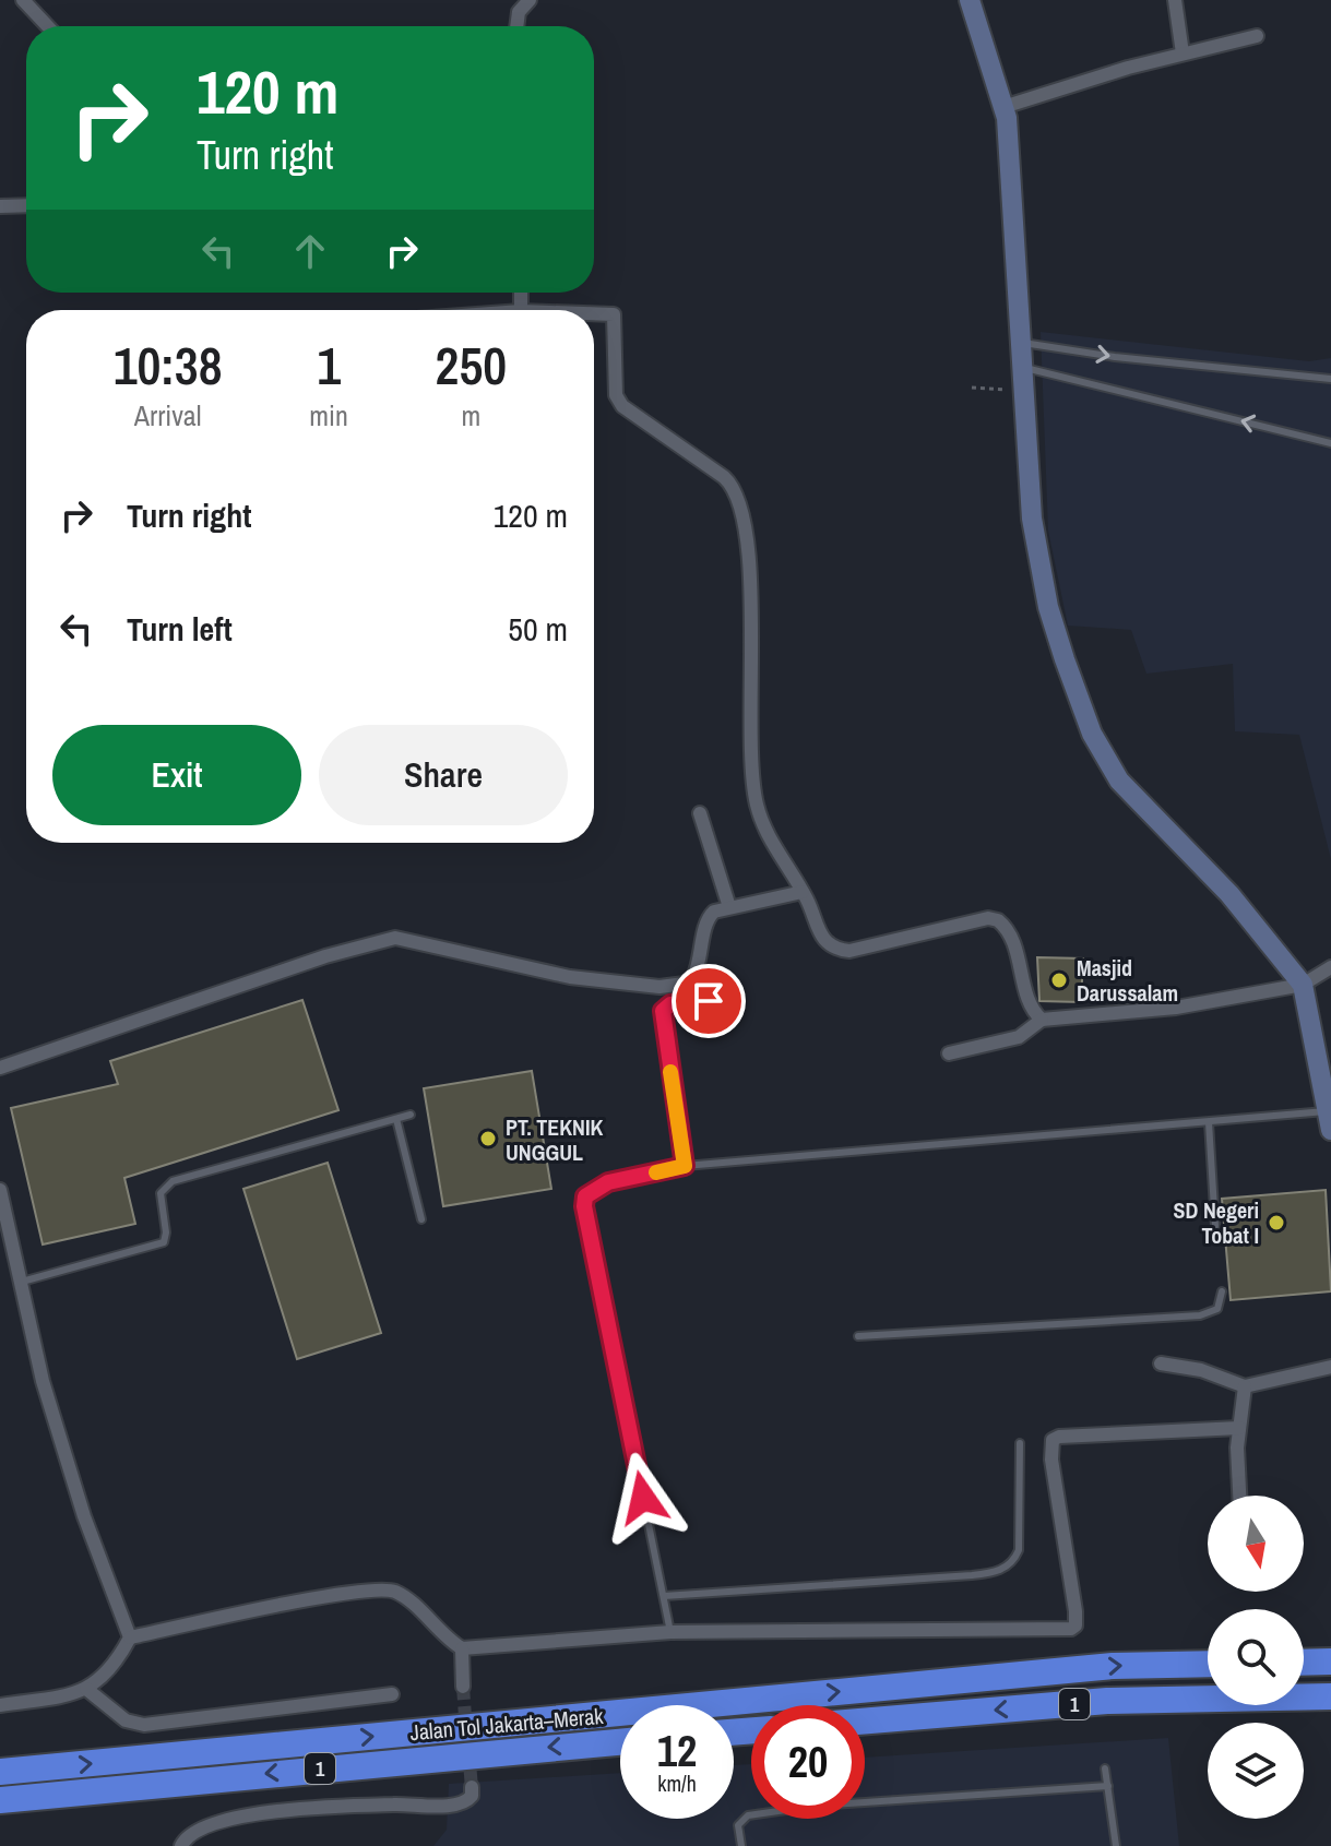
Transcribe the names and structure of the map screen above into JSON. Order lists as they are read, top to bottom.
{
  "streets": {
    "highway": ["1", "Jalan Tol Jakarta–Merak"]
  },
  "places": ["Masjid Darussalam", "PT. TEKNIK UNGGUL", "SD Negeri Tobat I"],
  "north": "bottom",
  "page": {
    "turn": ["120 m", "Turn right"],
    "eta": [
      "10:38",
      "Arrival",
      "1",
      "min",
      "250",
      "m"
    ],
    "list": [
      {
        "name": "Turn right",
        "value": "120 m"
      },
      {
        "name": "Turn left",
        "value": "50 m"
      }
    ],
    "buttons": ["Exit", "Share"],
    "speed": "12 km/h",
    "limit": "20"
  }
}
